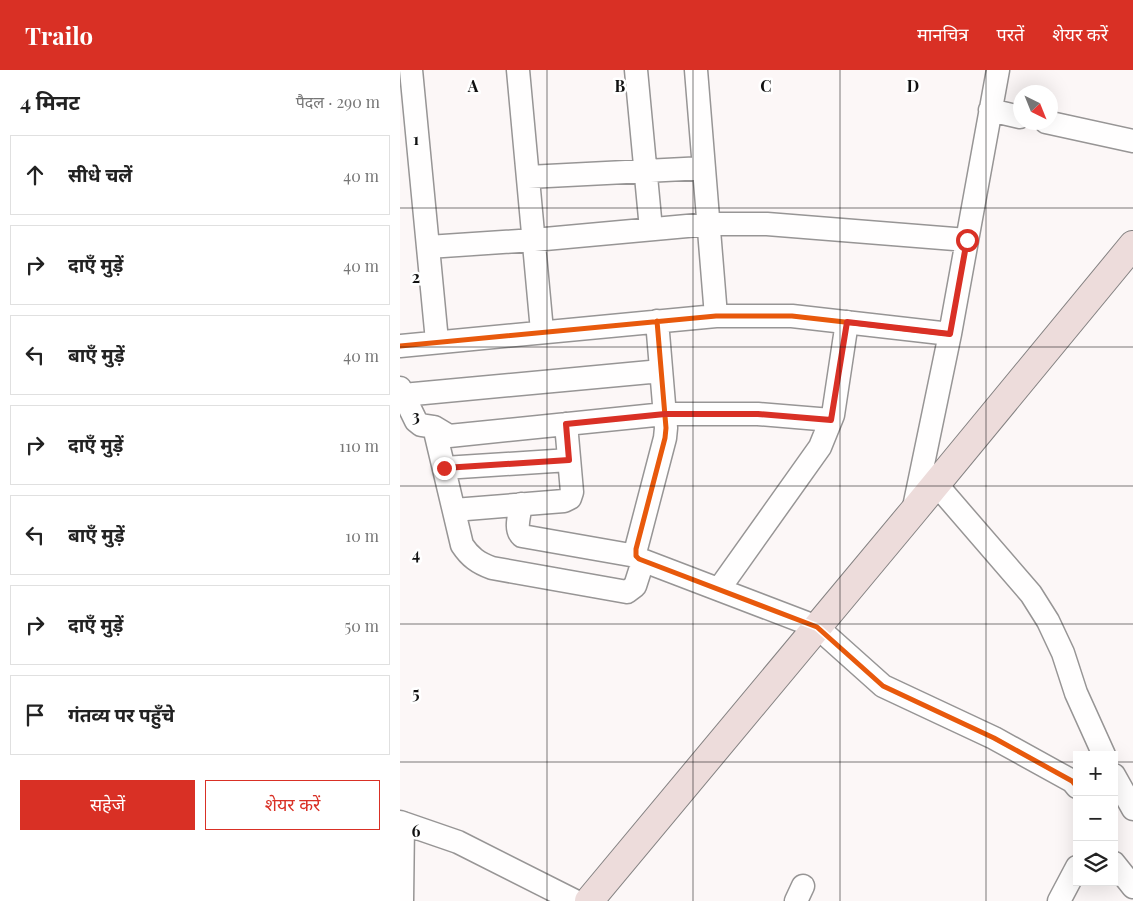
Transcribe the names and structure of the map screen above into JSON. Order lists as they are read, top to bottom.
{
  "north": "bottom right",
  "page": {
    "header": "Trailo",
    "nav": ["मानचित्र", "परतें", "शेयर करें"],
    "heading": ["4 मिनट", "पैदल · 290 m"],
    "list": [
      ["सीधे चलें", "40 m"],
      ["दाएँ मुड़ें", "40 m"],
      ["बाएँ मुड़ें", "40 m"],
      ["दाएँ मुड़ें", "110 m"],
      ["बाएँ मुड़ें", "10 m"],
      ["दाएँ मुड़ें", "50 m"],
      "गंतव्य पर पहुँचे"
    ],
    "map_buttons": ["+", "−"],
    "buttons": ["सहेजें", "शेयर करें"]
  },
  "grid": {
    "columns": [
      "A",
      "B",
      "C",
      "D"
    ],
    "rows": [
      "1",
      "2",
      "3",
      "4",
      "5",
      "6"
    ]
  }
}
